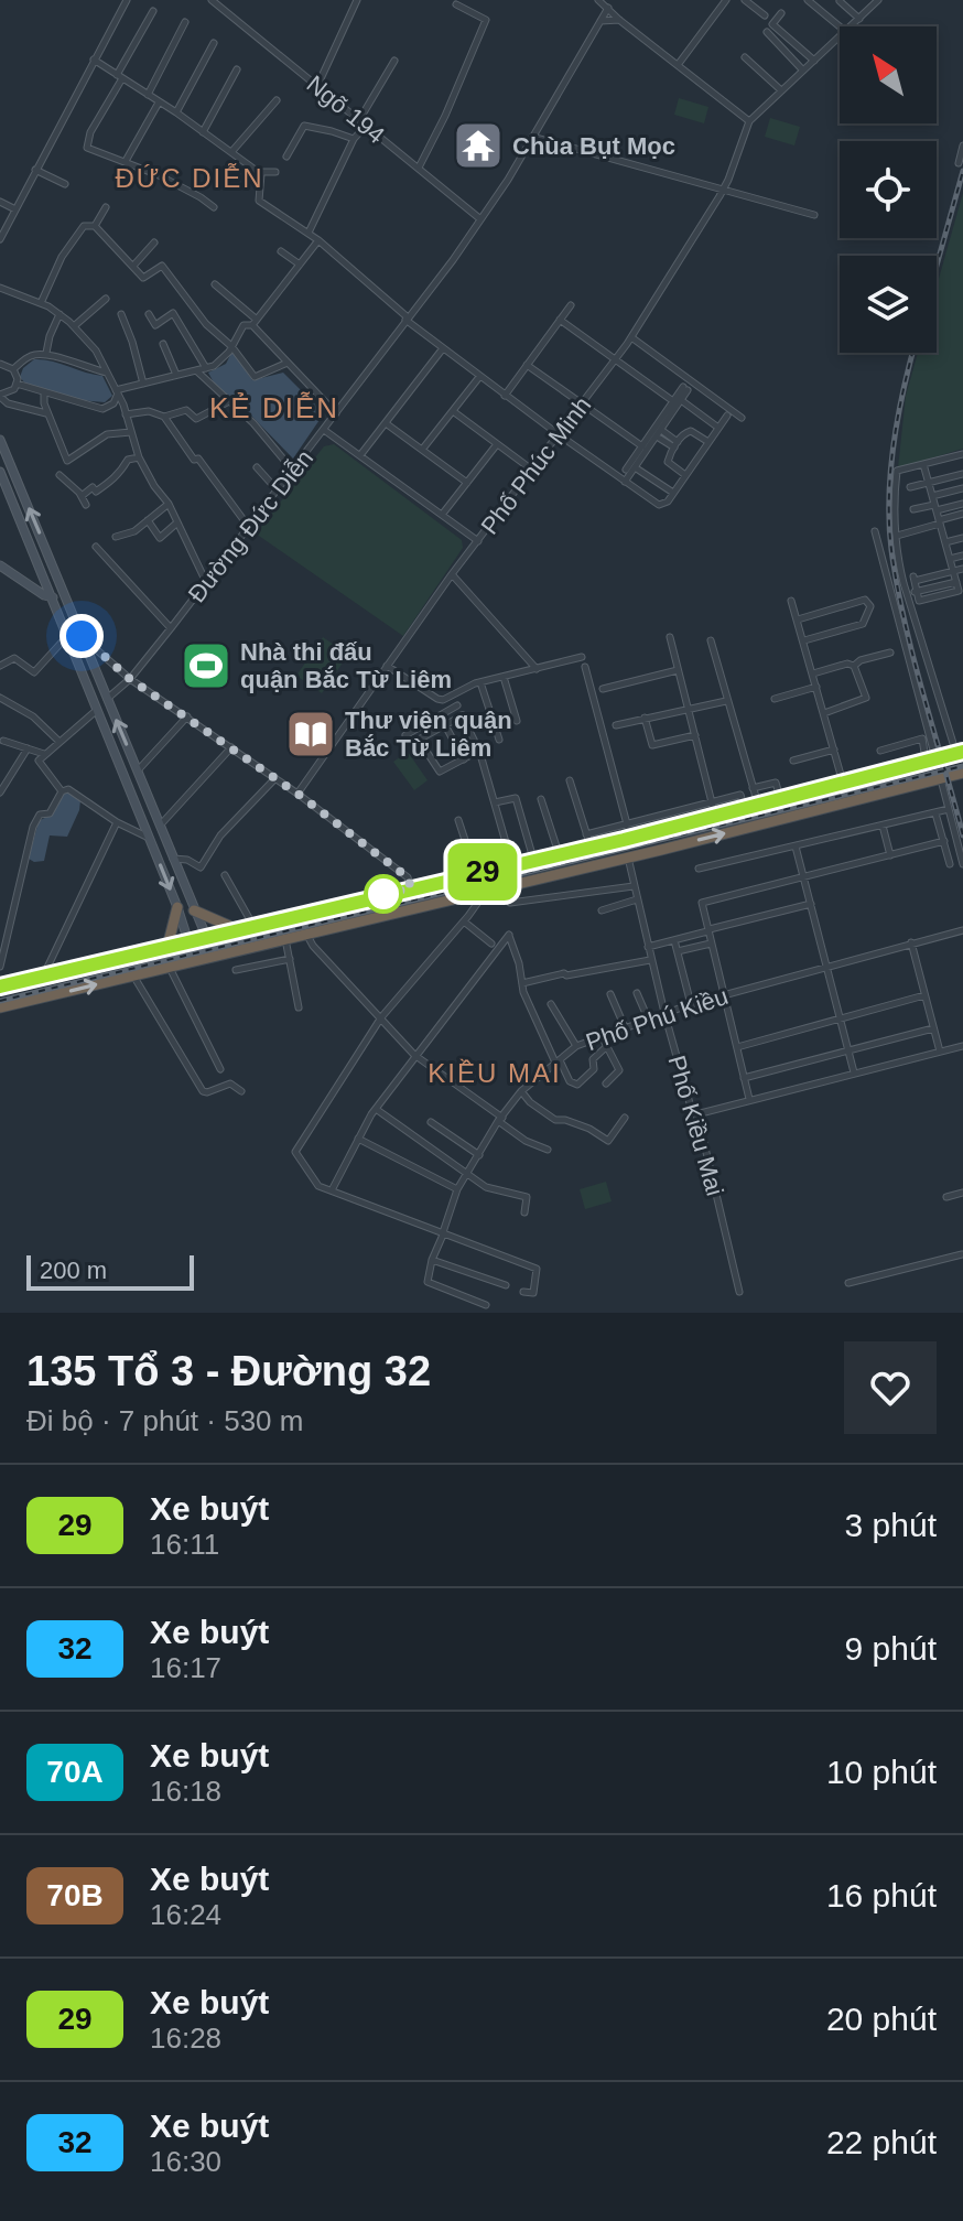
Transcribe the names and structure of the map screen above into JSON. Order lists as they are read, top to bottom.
{
  "streets": {
    "street": [
      "Ngõ 194",
      "Phố Phúc Minh",
      "Đường Đức Diễn",
      "Phố Phú Kiều",
      "Phố Kiều Mai"
    ]
  },
  "crossings": [
    ["Ngõ 194", "Đường Đức Diễn"],
    ["Phố Phú Kiều", "Phố Kiều Mai"]
  ],
  "districts": ["ĐỨC DIỄN", "KẺ DIỄN", "KIỀU MAI"],
  "places": {
    "temple": ["Chùa Bụt Mọc"],
    "sports": ["Nhà thi đấu quận Bắc Từ Liêm"],
    "library": ["Thư viện quận Bắc Từ Liêm"]
  },
  "lines": ["bus line 29"],
  "scale_bar": "200 m",
  "north": "top left",
  "page": {
    "on_map": "29",
    "scale": "200 m",
    "heading": ["135 Tổ 3 - Đường 32", "Đi bộ · 7 phút · 530 m"],
    "list": [
      {
        "mark": "29",
        "name": "Xe buýt",
        "note": "16:11",
        "value": "3 phút"
      },
      {
        "mark": "32",
        "name": "Xe buýt",
        "note": "16:17",
        "value": "9 phút"
      },
      {
        "mark": "70A",
        "name": "Xe buýt",
        "note": "16:18",
        "value": "10 phút"
      },
      {
        "mark": "70B",
        "name": "Xe buýt",
        "note": "16:24",
        "value": "16 phút"
      },
      {
        "mark": "29",
        "name": "Xe buýt",
        "note": "16:28",
        "value": "20 phút"
      },
      {
        "mark": "32",
        "name": "Xe buýt",
        "note": "16:30",
        "value": "22 phút"
      }
    ]
  }
}
